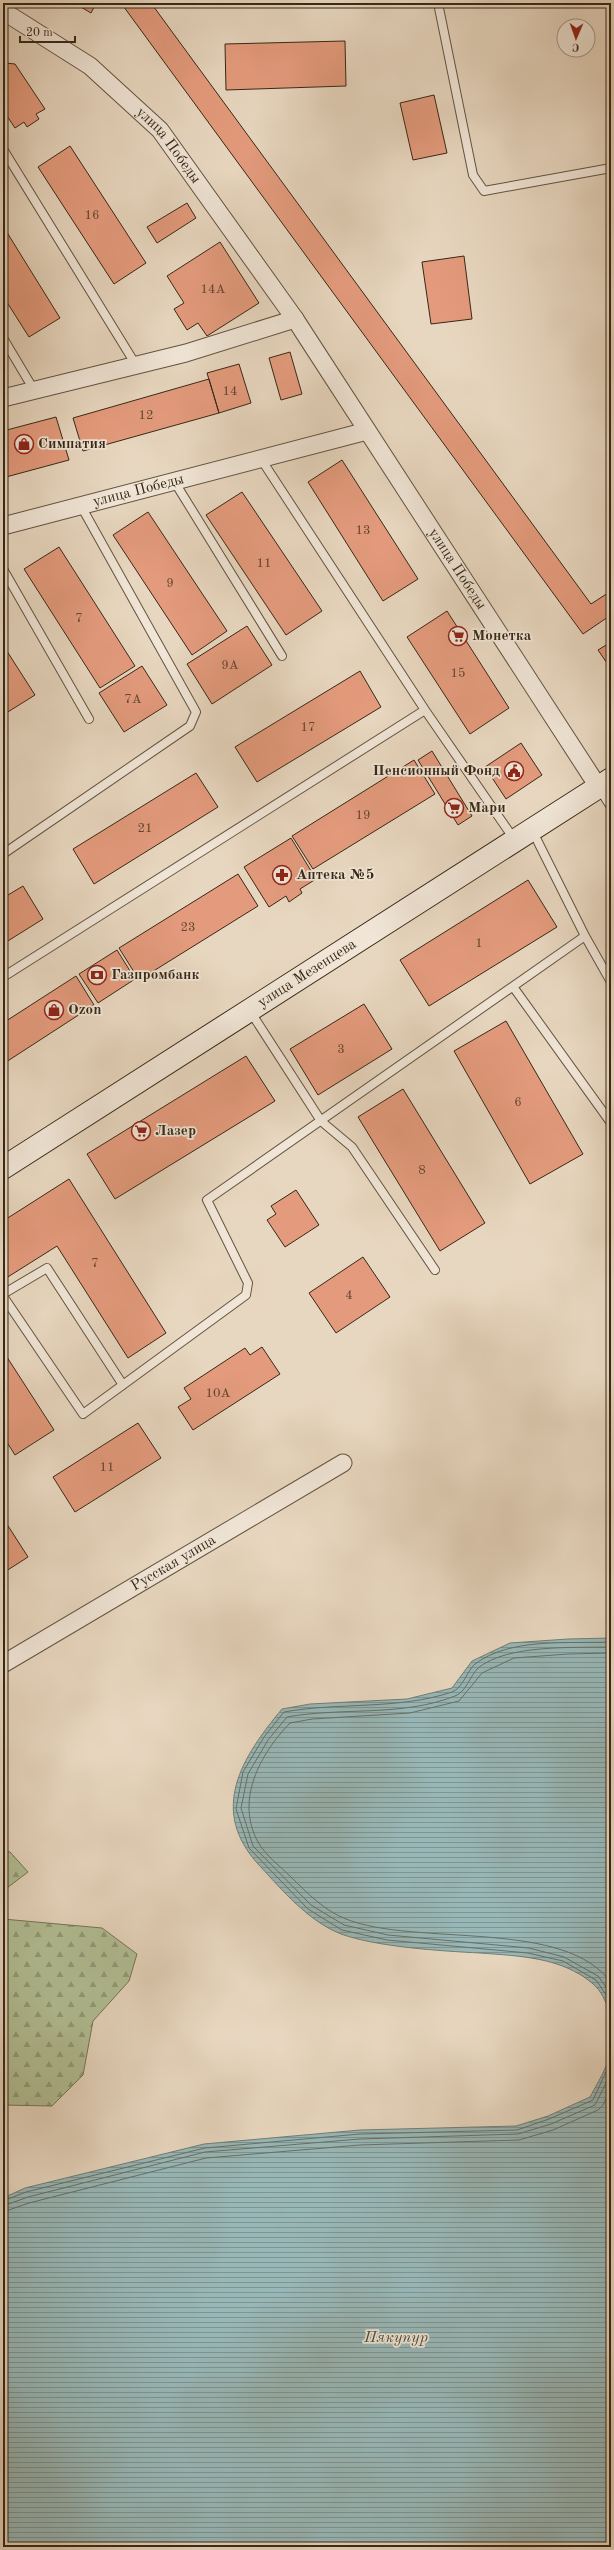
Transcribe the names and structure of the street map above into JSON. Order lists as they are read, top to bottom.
{
  "streets": {
    "main road": ["улица Мезенцева"],
    "street": ["улица Победы", "Русская улица"]
  },
  "crossings": [
    ["улица Победы", "улица Мезенцева"]
  ],
  "water": ["Пякупур"],
  "places": {
    "shop": ["Симпатия", "Ozon"],
    "supermarket": ["Монетка", "Мари", "Лазер"],
    "public building": ["Пенсионный Фонд"],
    "pharmacy": ["Аптека №5"],
    "bank": ["Газпромбанк"]
  },
  "house_numbers": [
    "16",
    "14А",
    "14",
    "12",
    "13",
    "11",
    "9",
    "7",
    "9А",
    "15",
    "7А",
    "17",
    "19",
    "21",
    "23",
    "1",
    "3",
    "6",
    "8",
    "7",
    "4",
    "10А",
    "11"
  ],
  "scale_bar": "20 m",
  "north": "bottom"
}
